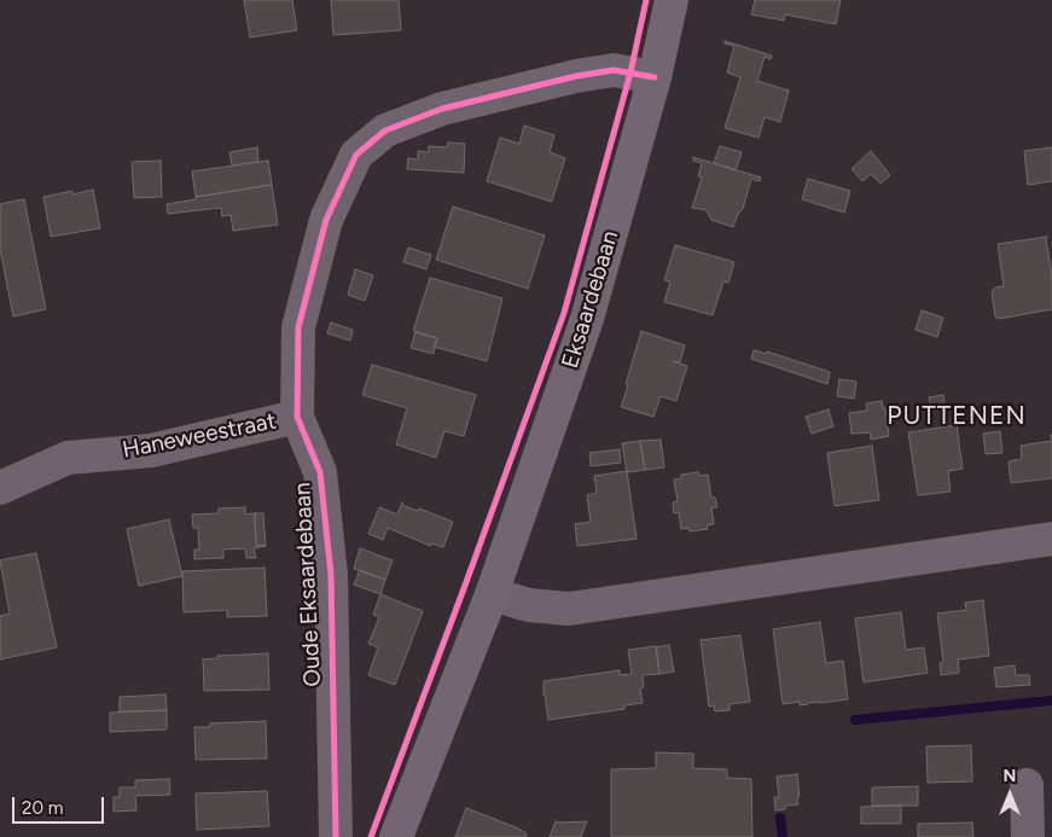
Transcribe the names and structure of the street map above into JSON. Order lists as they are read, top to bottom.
{
  "streets": {
    "main road": ["Eksaardebaan"],
    "street": ["Haneweestraat", "Oude Eksaardebaan"]
  },
  "crossings": [
    ["Eksaardebaan", "Oude Eksaardebaan"],
    ["Haneweestraat", "Oude Eksaardebaan"]
  ],
  "districts": ["PUTTENEN"],
  "scale_bar": "20 m",
  "north": "top"
}
